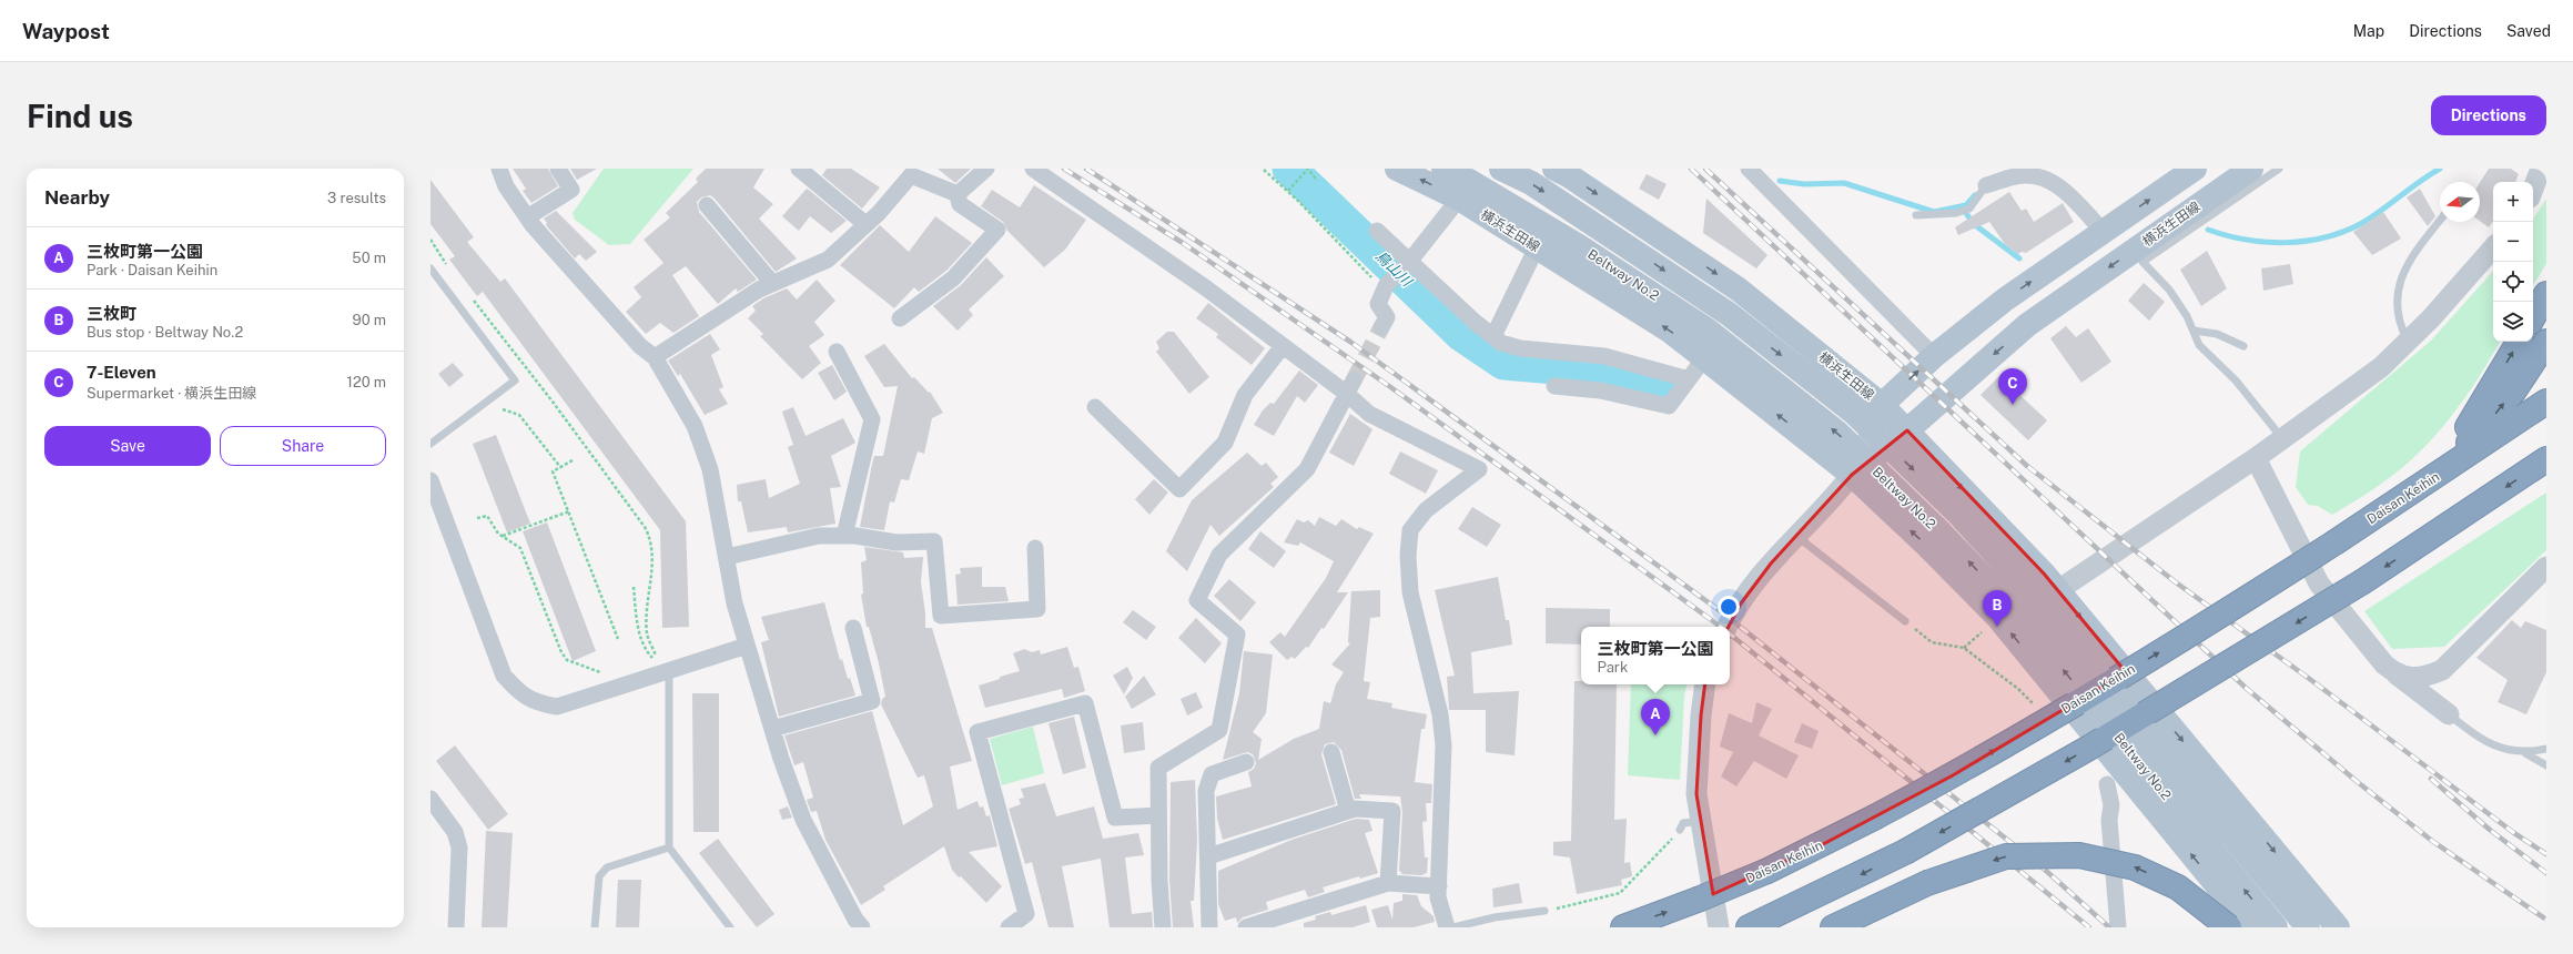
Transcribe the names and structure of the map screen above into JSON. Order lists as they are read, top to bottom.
{
  "streets": {
    "highway": ["Daisan Keihin"],
    "main road": ["横浜生田線", "Beltway No.2"]
  },
  "water": ["鳥山川"],
  "north": "left",
  "page": {
    "header": "Waypost",
    "nav": ["Map", "Directions", "Saved"],
    "buttons": [
      "Directions",
      ["Save", "Share"]
    ],
    "title": "Find us",
    "heading": ["Nearby", "3 results"],
    "map_buttons": ["+", "−"],
    "list": [
      {
        "mark": "A",
        "name": "三枚町第一公園",
        "note": "Park · Daisan Keihin",
        "value": "50 m"
      },
      {
        "mark": "B",
        "name": "三枚町",
        "note": "Bus stop · Beltway No.2",
        "value": "90 m"
      },
      {
        "mark": "C",
        "name": "7-Eleven",
        "note": "Supermarket · 横浜生田線",
        "value": "120 m"
      }
    ],
    "pins": ["C", "B", "A"],
    "popup": ["三枚町第一公園", "Park"]
  }
}
